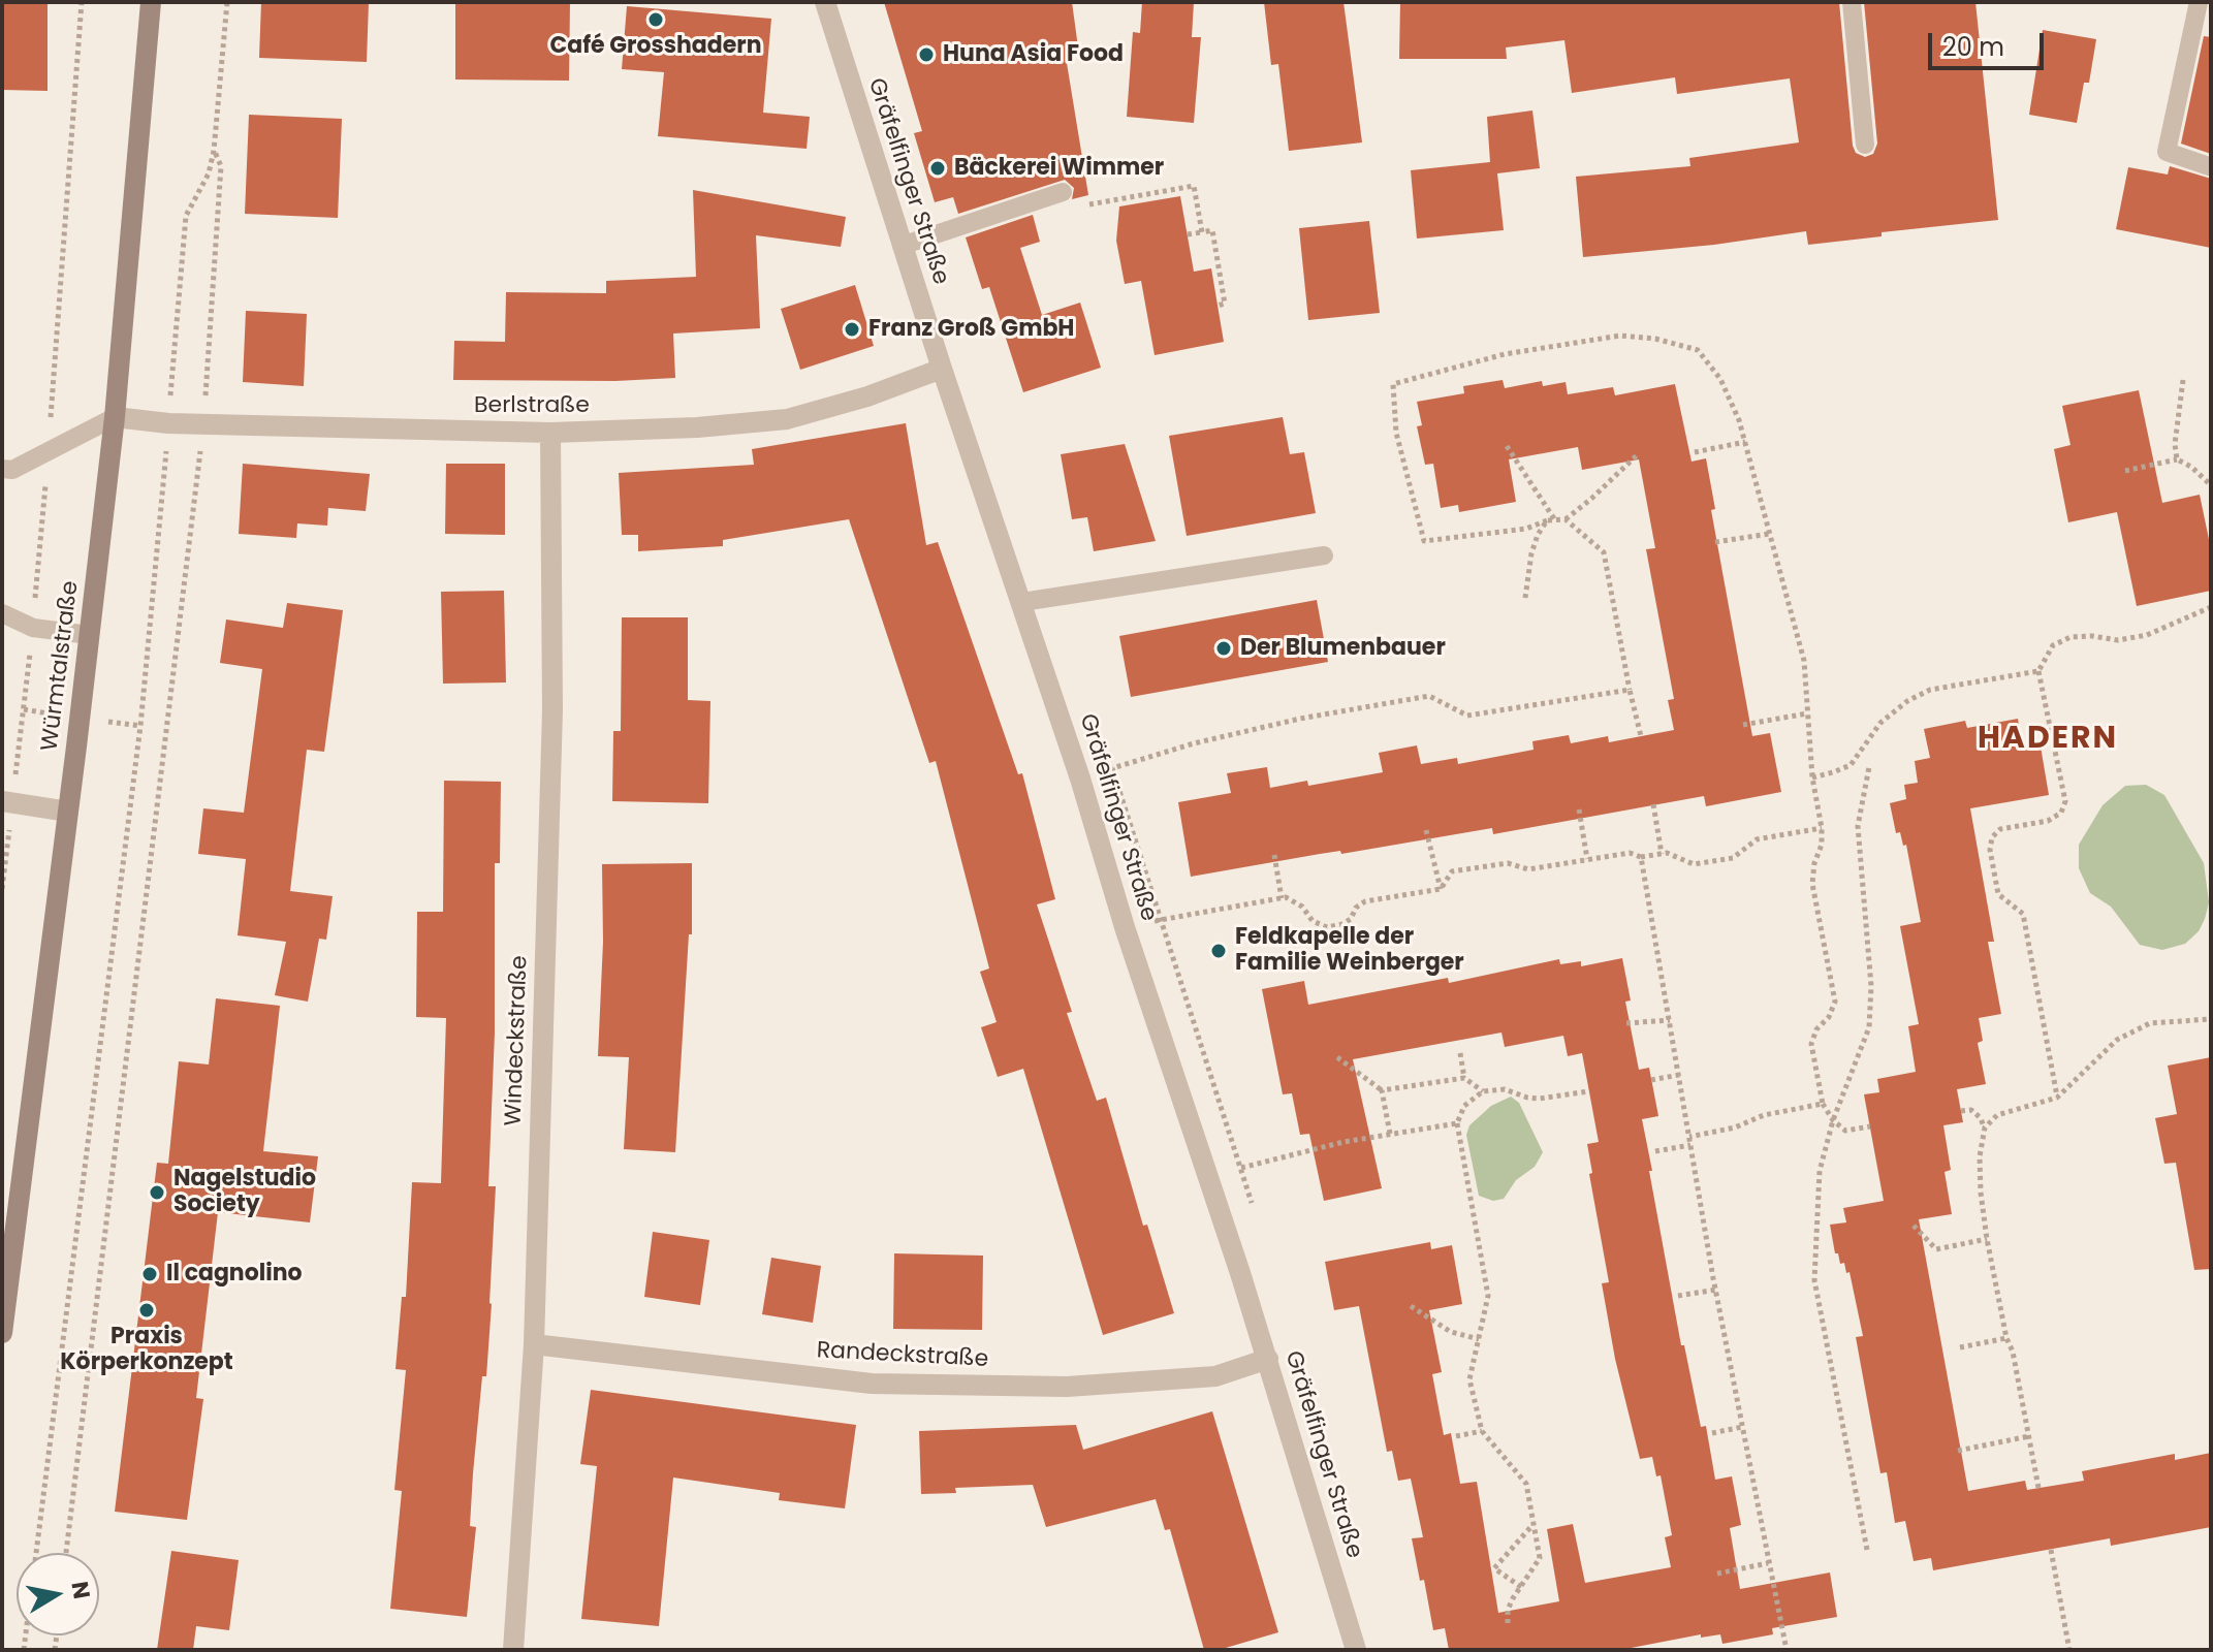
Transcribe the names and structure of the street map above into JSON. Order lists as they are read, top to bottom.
{
  "streets": {
    "main road": ["Würmtalstraße"],
    "street": [
      "Gräfelfinger Straße",
      "Berlstraße",
      "Windeckstraße",
      "Randeckstraße"
    ]
  },
  "crossings": [
    ["Gräfelfinger Straße", "Berlstraße"],
    ["Gräfelfinger Straße", "Randeckstraße"],
    ["Berlstraße", "Würmtalstraße"],
    ["Berlstraße", "Windeckstraße"],
    ["Windeckstraße", "Randeckstraße"]
  ],
  "districts": ["HADERN"],
  "places": [
    "Café Grosshadern",
    "Huna Asia Food",
    "Bäckerei Wimmer",
    "Franz Groß GmbH",
    "Der Blumenbauer",
    "Feldkapelle der Familie Weinberger",
    "Nagelstudio Society",
    "Il cagnolino",
    "Praxis Körperkonzept"
  ],
  "scale_bar": "20 m",
  "north": "right"
}
